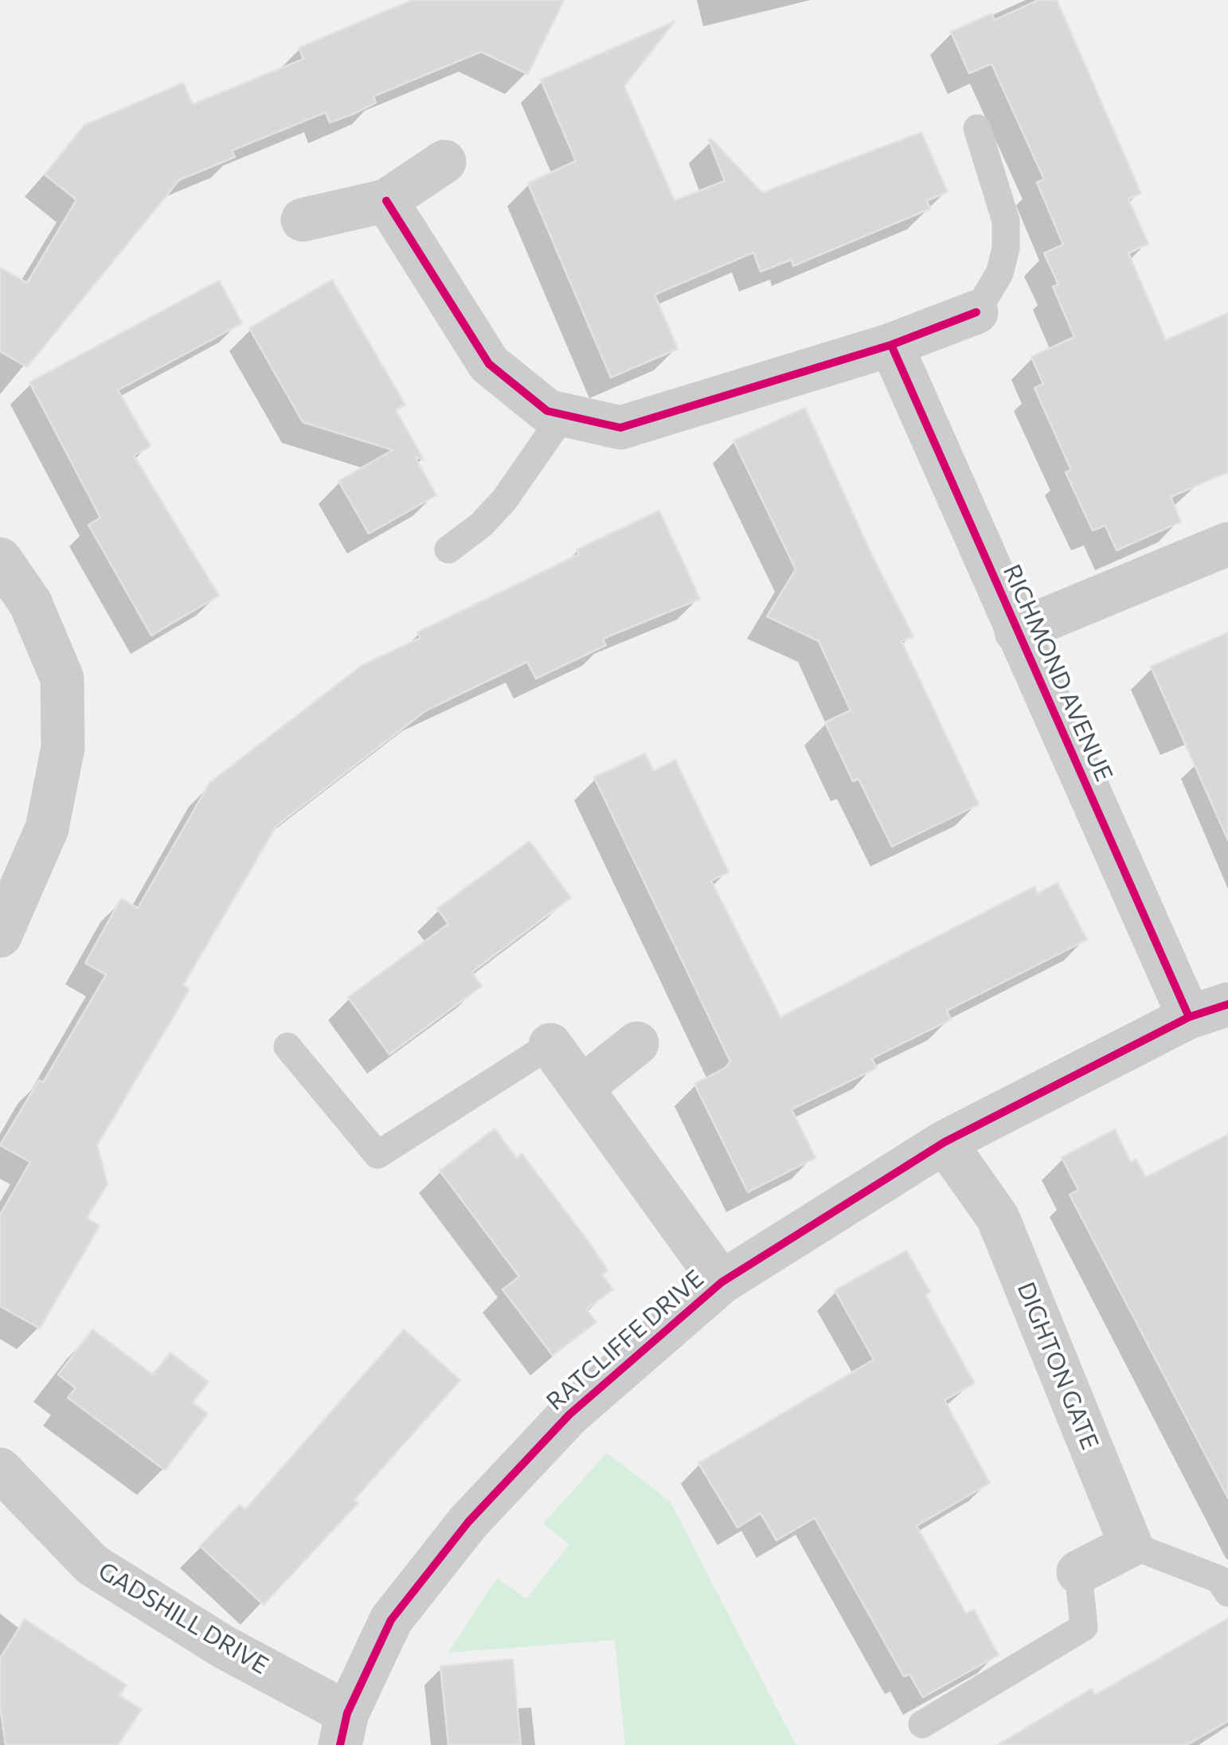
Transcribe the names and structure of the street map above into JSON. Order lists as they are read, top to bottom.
{
  "streets": {
    "street": [
      "RICHMOND AVENUE",
      "RATCLIFFE DRIVE",
      "DIGHTON GATE",
      "GADSHILL DRIVE"
    ]
  },
  "crossings": [
    ["RICHMOND AVENUE", "RATCLIFFE DRIVE"],
    ["RATCLIFFE DRIVE", "DIGHTON GATE"],
    ["RATCLIFFE DRIVE", "GADSHILL DRIVE"]
  ]
}
